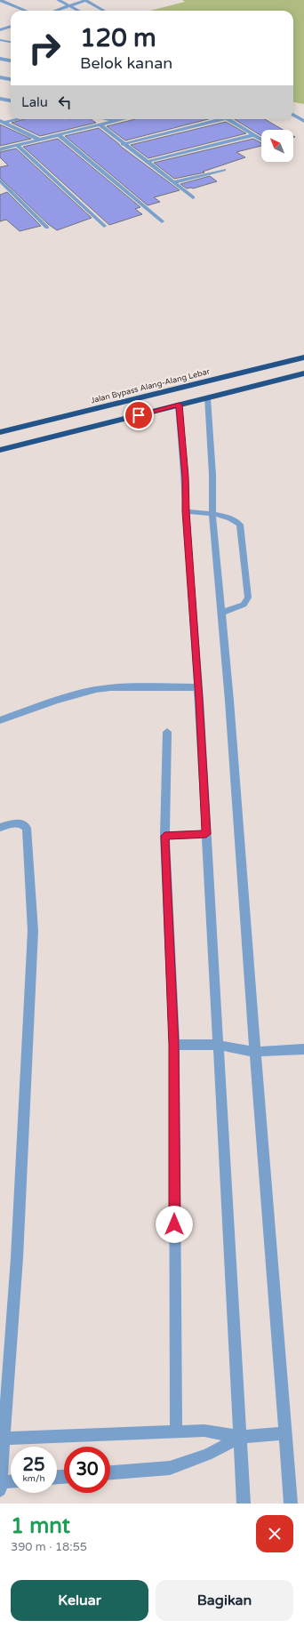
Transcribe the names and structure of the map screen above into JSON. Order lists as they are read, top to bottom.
{
  "streets": {
    "highway": ["Jalan Bypass Alang-Alang Lebar"]
  },
  "north": "top left",
  "page": {
    "turn": ["120 m", "Belok kanan"],
    "then": "Lalu",
    "speed": "25 km/h",
    "limit": "30",
    "heading": ["1 mnt", "390 m · 18:55"],
    "buttons": ["Keluar", "Bagikan"]
  }
}
